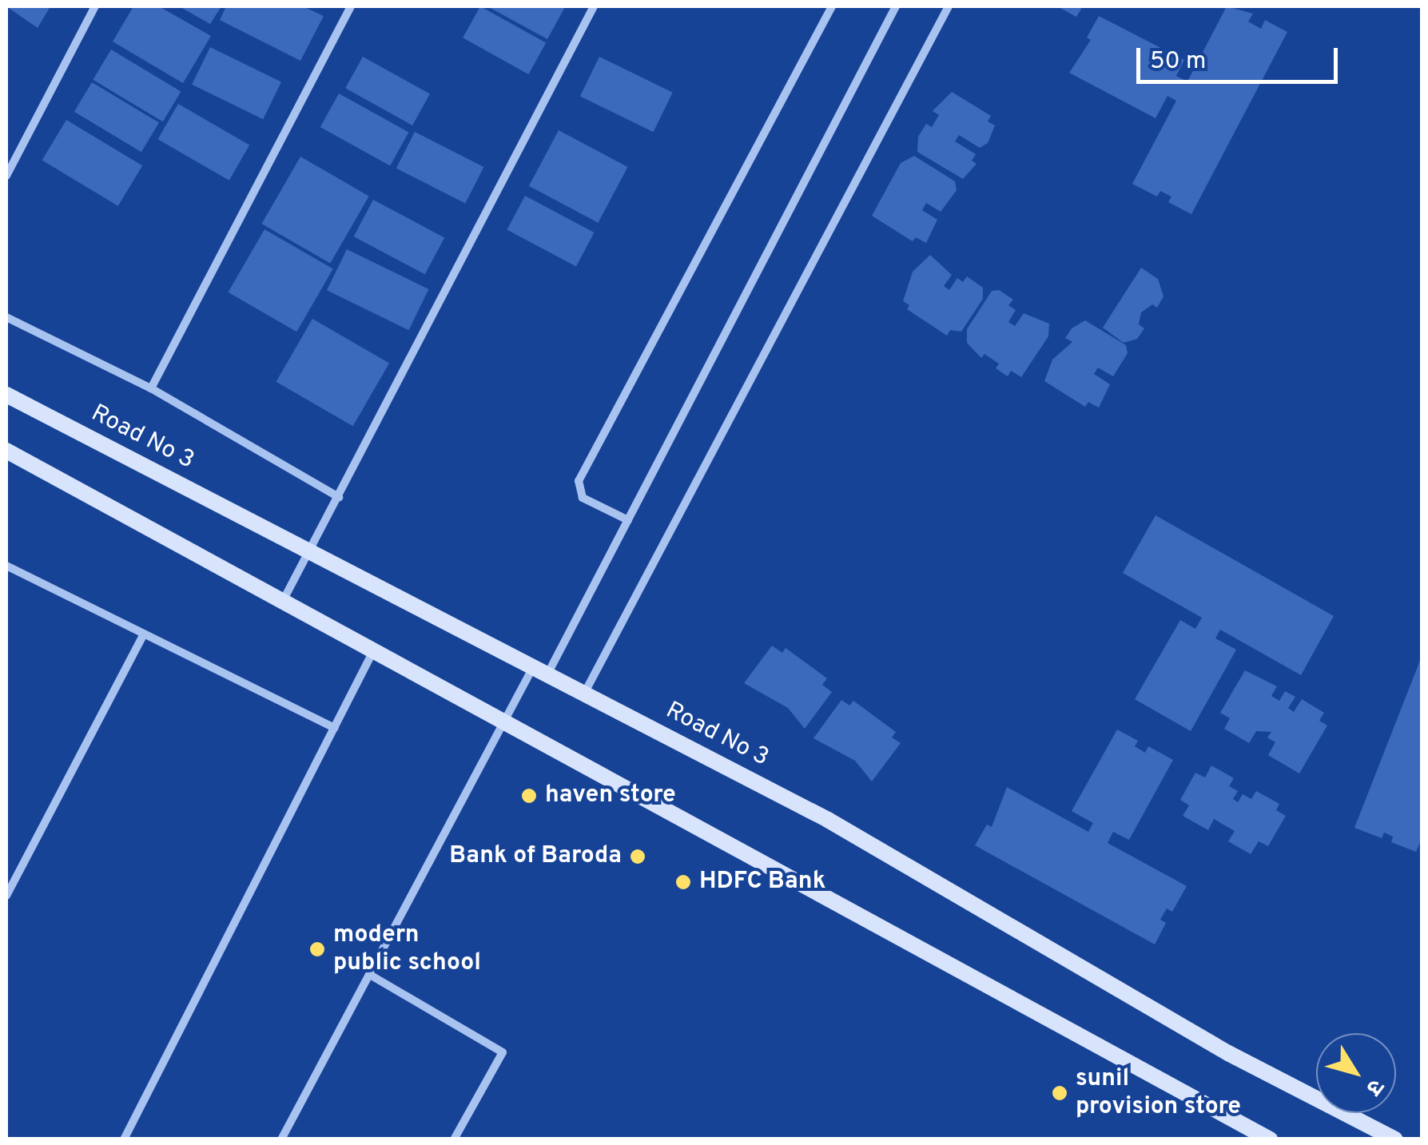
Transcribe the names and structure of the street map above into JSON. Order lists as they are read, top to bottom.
{
  "streets": {
    "street": ["Road No 3"]
  },
  "places": [
    "haven store",
    "Bank of Baroda",
    "HDFC Bank",
    "modern public school",
    "sunil provision store"
  ],
  "scale_bar": "50 m",
  "north": "bottom right"
}
